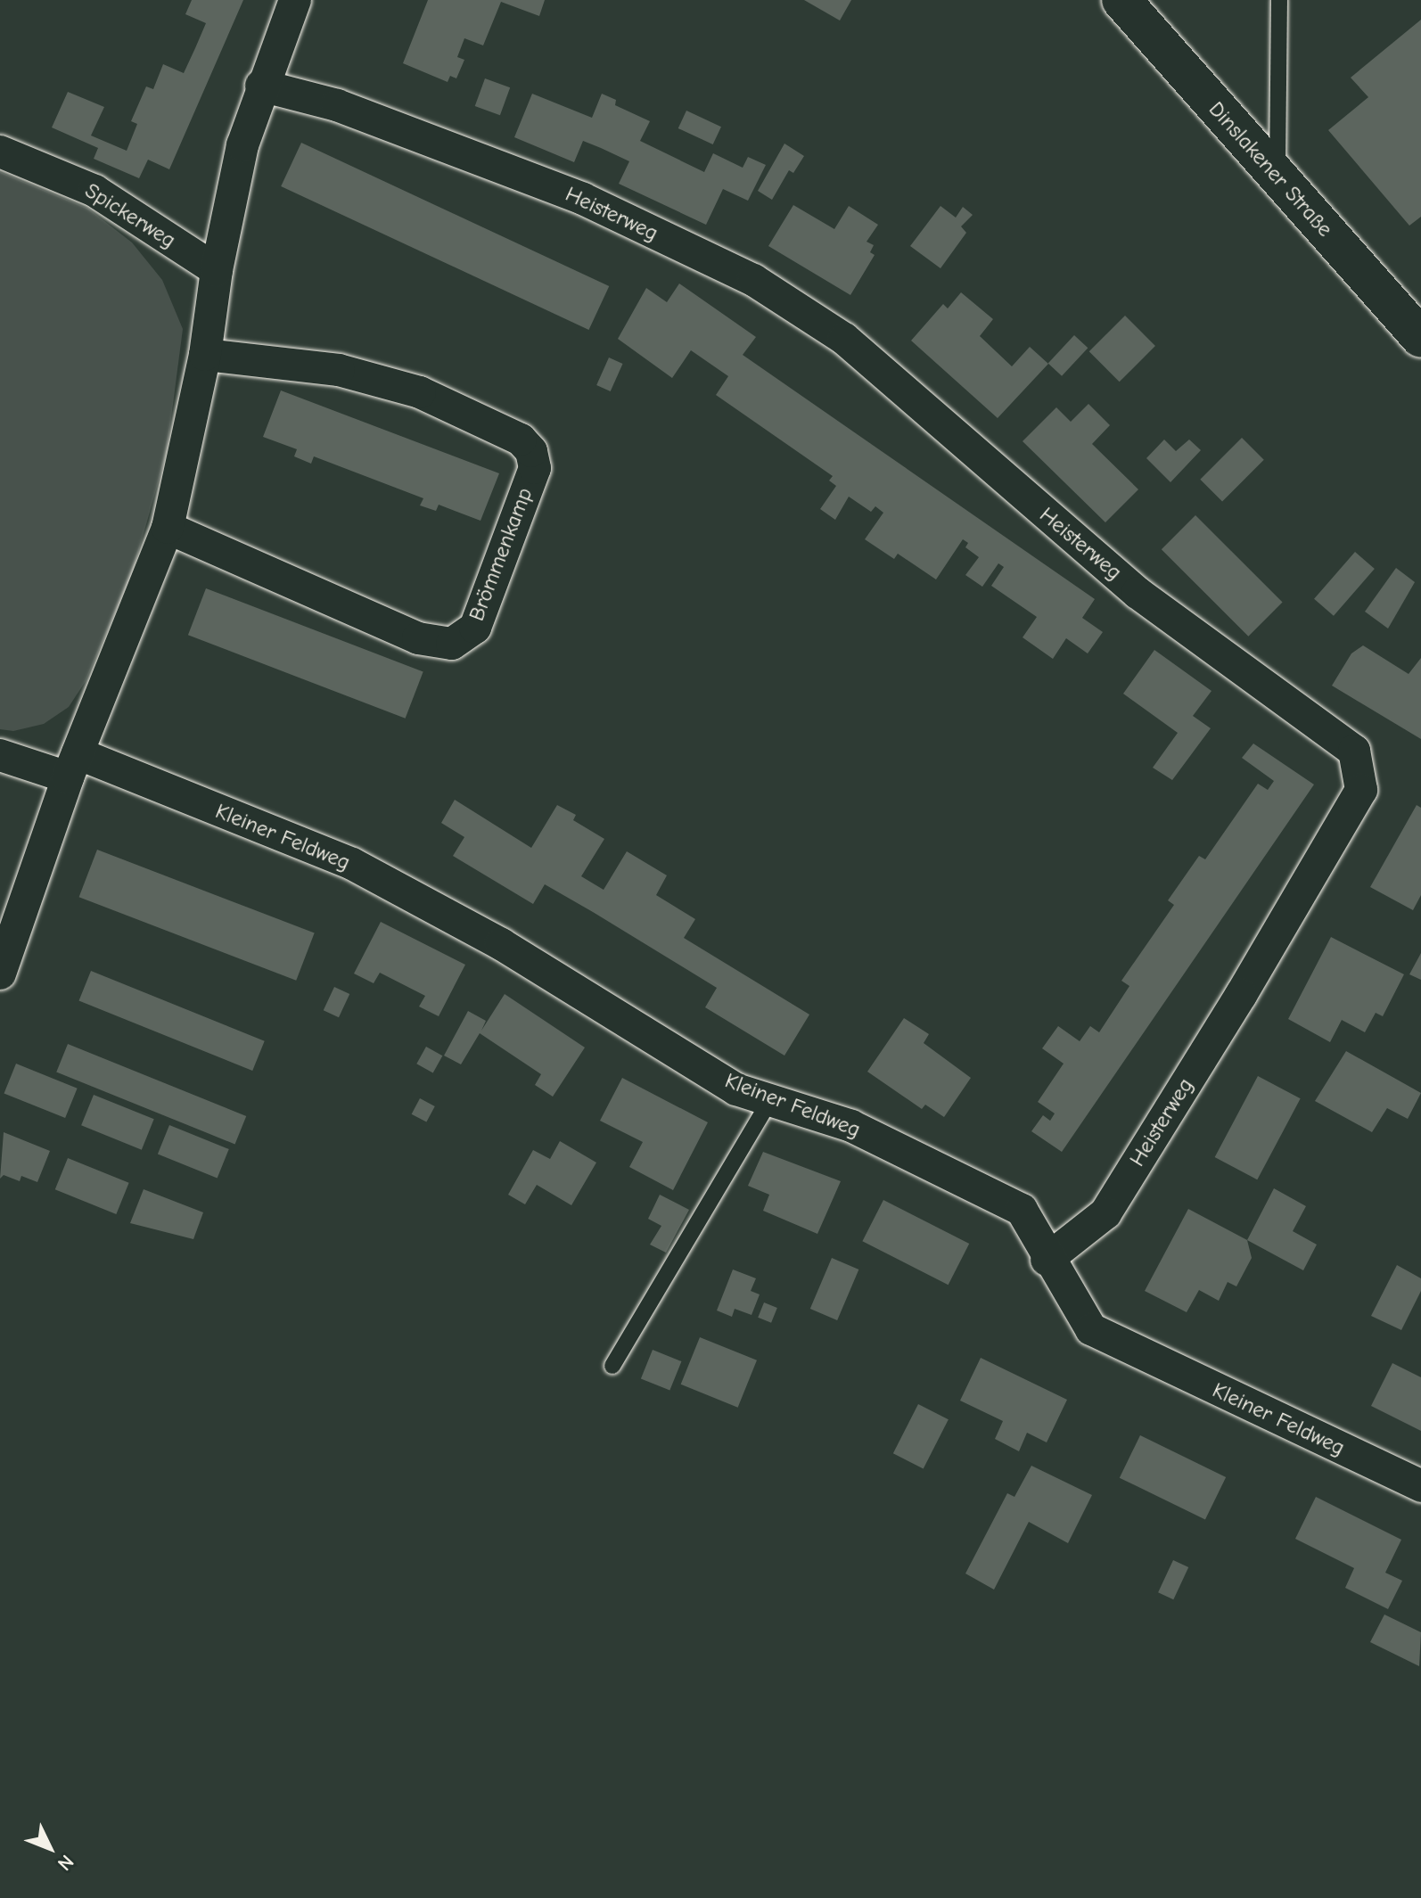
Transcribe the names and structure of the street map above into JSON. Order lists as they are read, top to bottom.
{
  "streets": {
    "main road": ["Dinslakener Straße"],
    "street": [
      "Heisterweg",
      "Spickerweg",
      "Brömmenkamp",
      "Kleiner Feldweg"
    ]
  },
  "crossings": [
    ["Heisterweg", "Kleiner Feldweg"]
  ],
  "north": "bottom right"
}
